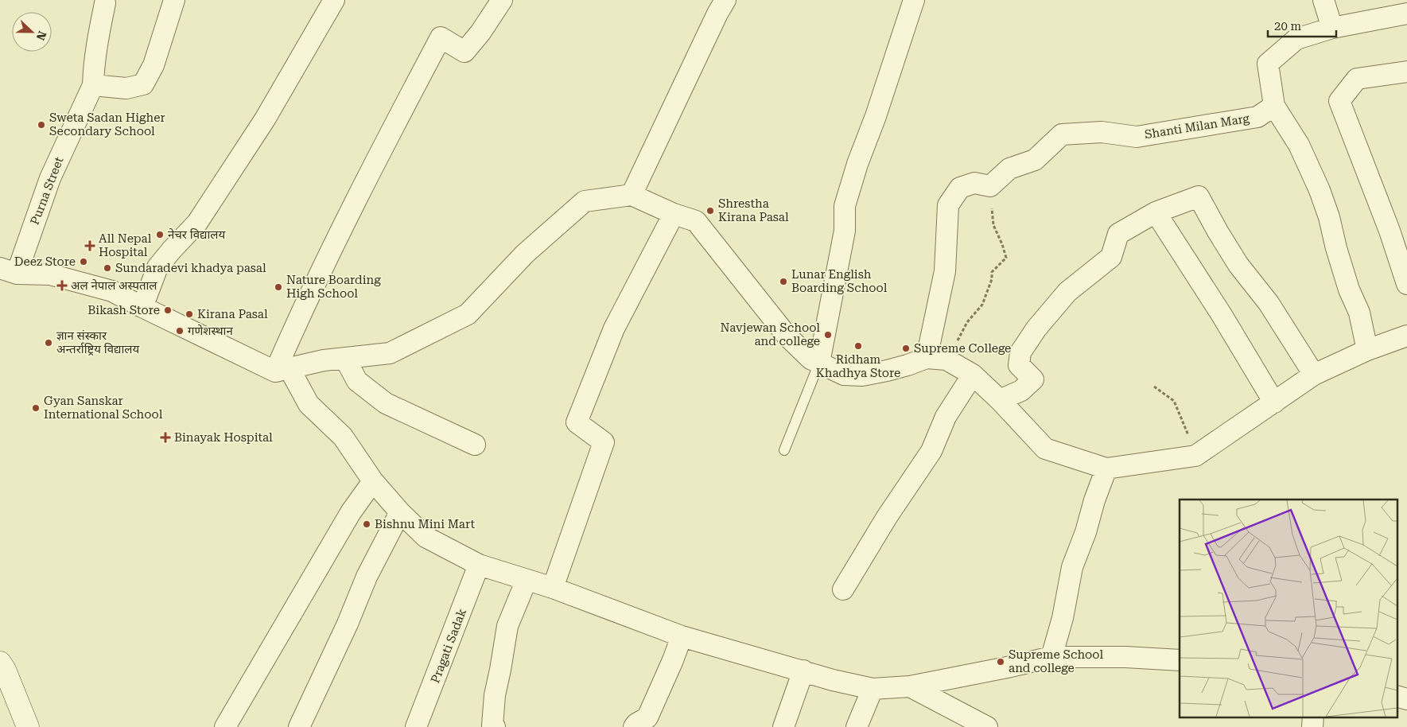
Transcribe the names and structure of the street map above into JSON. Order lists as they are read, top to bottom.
{
  "streets": {
    "street": ["Shanti Milan Marg", "Purna Street", "Pragati Sadak"]
  },
  "places": {
    "other": [
      "Sweta Sadan Higher Secondary School",
      "Shrestha Kirana Pasal",
      "नेचर विद्यालय",
      "Deez Store",
      "Sundaradevi khadya pasal",
      "Lunar English Boarding School",
      "Nature Boarding High School",
      "Bikash Store",
      "Kirana Pasal",
      "गणेशस्थान",
      "Navjewan School and college",
      "ज्ञान संस्कार अन्तर्राष्ट्रिय विद्यालय",
      "Ridham Khadhya Store",
      "Supreme College",
      "Gyan Sanskar International School",
      "Bishnu Mini Mart",
      "Supreme School and college"
    ],
    "health": ["All Nepal Hospital", "अल नेपाल अस्पताल", "Binayak Hospital"]
  },
  "scale_bar": "20 m",
  "north": "right"
}
